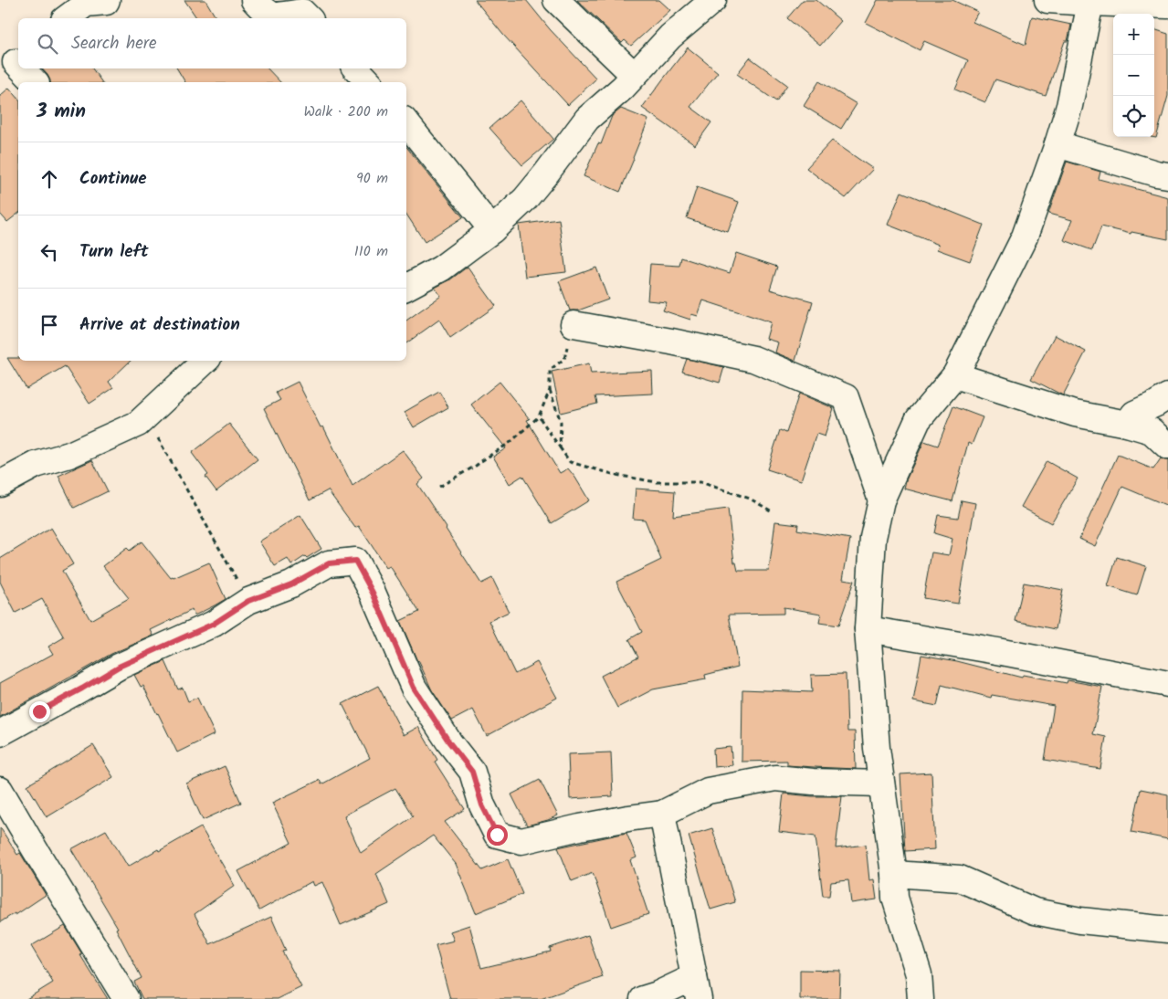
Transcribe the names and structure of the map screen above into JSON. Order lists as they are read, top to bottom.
{
  "page": {
    "map_buttons": ["+", "−"],
    "search": "Search here",
    "heading": ["3 min", "Walk · 200 m"],
    "list": [
      ["Continue", "90 m"],
      ["Turn left", "110 m"],
      "Arrive at destination"
    ]
  }
}
